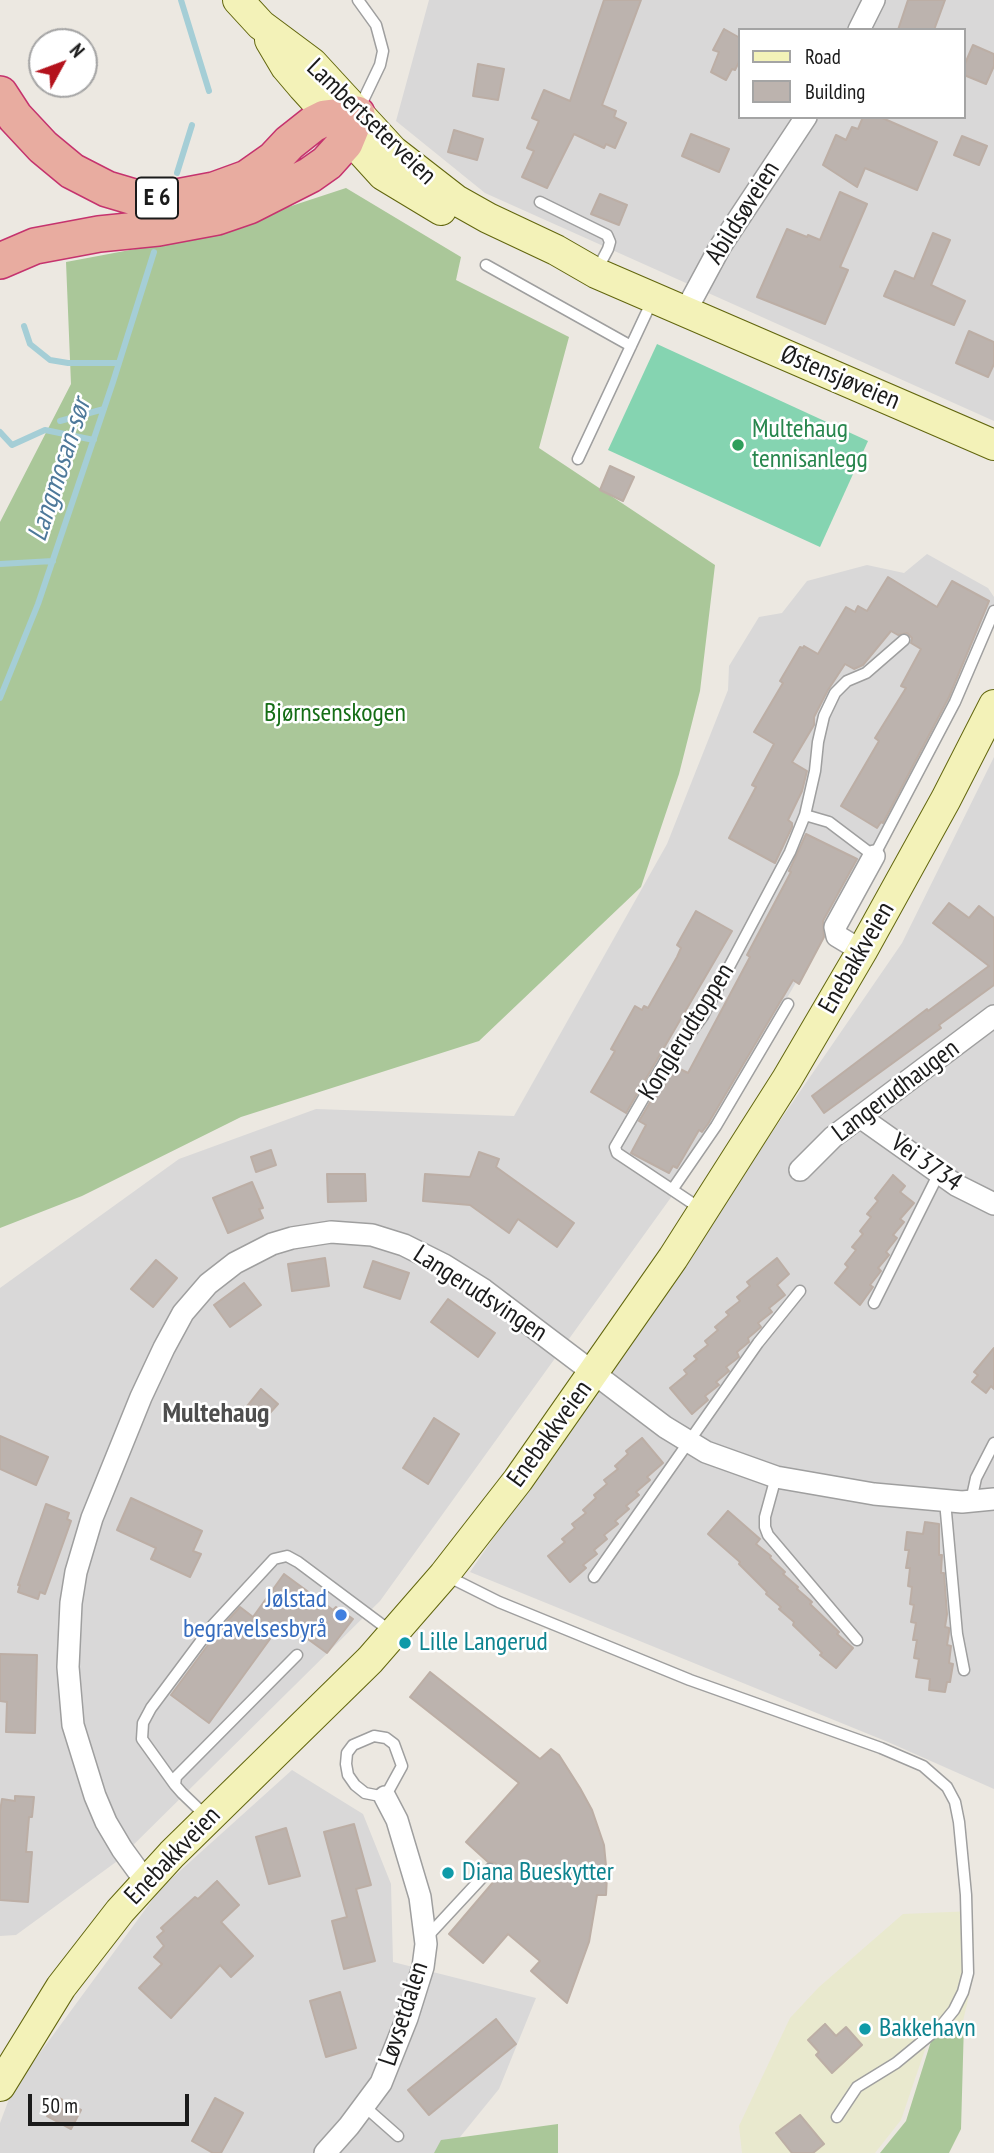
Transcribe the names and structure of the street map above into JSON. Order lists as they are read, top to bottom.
{
  "streets": {
    "highway": ["E 6"],
    "main road": ["Lambertseterveien", "Østensjøveien", "Enebakkveien"],
    "street": [
      "Abildsøveien",
      "Langerudhaugen",
      "Vei 3734",
      "Langerudsvingen",
      "Løvsetdalen"
    ],
    "lane": ["Konglerudtoppen"]
  },
  "crossings": [
    ["Lambertseterveien", "E 6"],
    ["Lambertseterveien", "Abildsøveien"],
    ["Lambertseterveien", "Østensjøveien"],
    ["Abildsøveien", "Østensjøveien"],
    ["Enebakkveien", "Konglerudtoppen"],
    ["Enebakkveien", "Langerudsvingen"],
    ["Langerudhaugen", "Vei 3734"]
  ],
  "districts": ["Multehaug"],
  "water": ["Langmosan-sør"],
  "parks": ["Bjørnsenskogen"],
  "places": [
    "Multehaug tennisanlegg",
    "Jølstad begravelsesbyrå",
    "Lille Langerud",
    "Diana Bueskytter",
    "Bakkehavn"
  ],
  "legend": ["Road", "Building"],
  "scale_bar": "50 m",
  "north": "top right"
}
